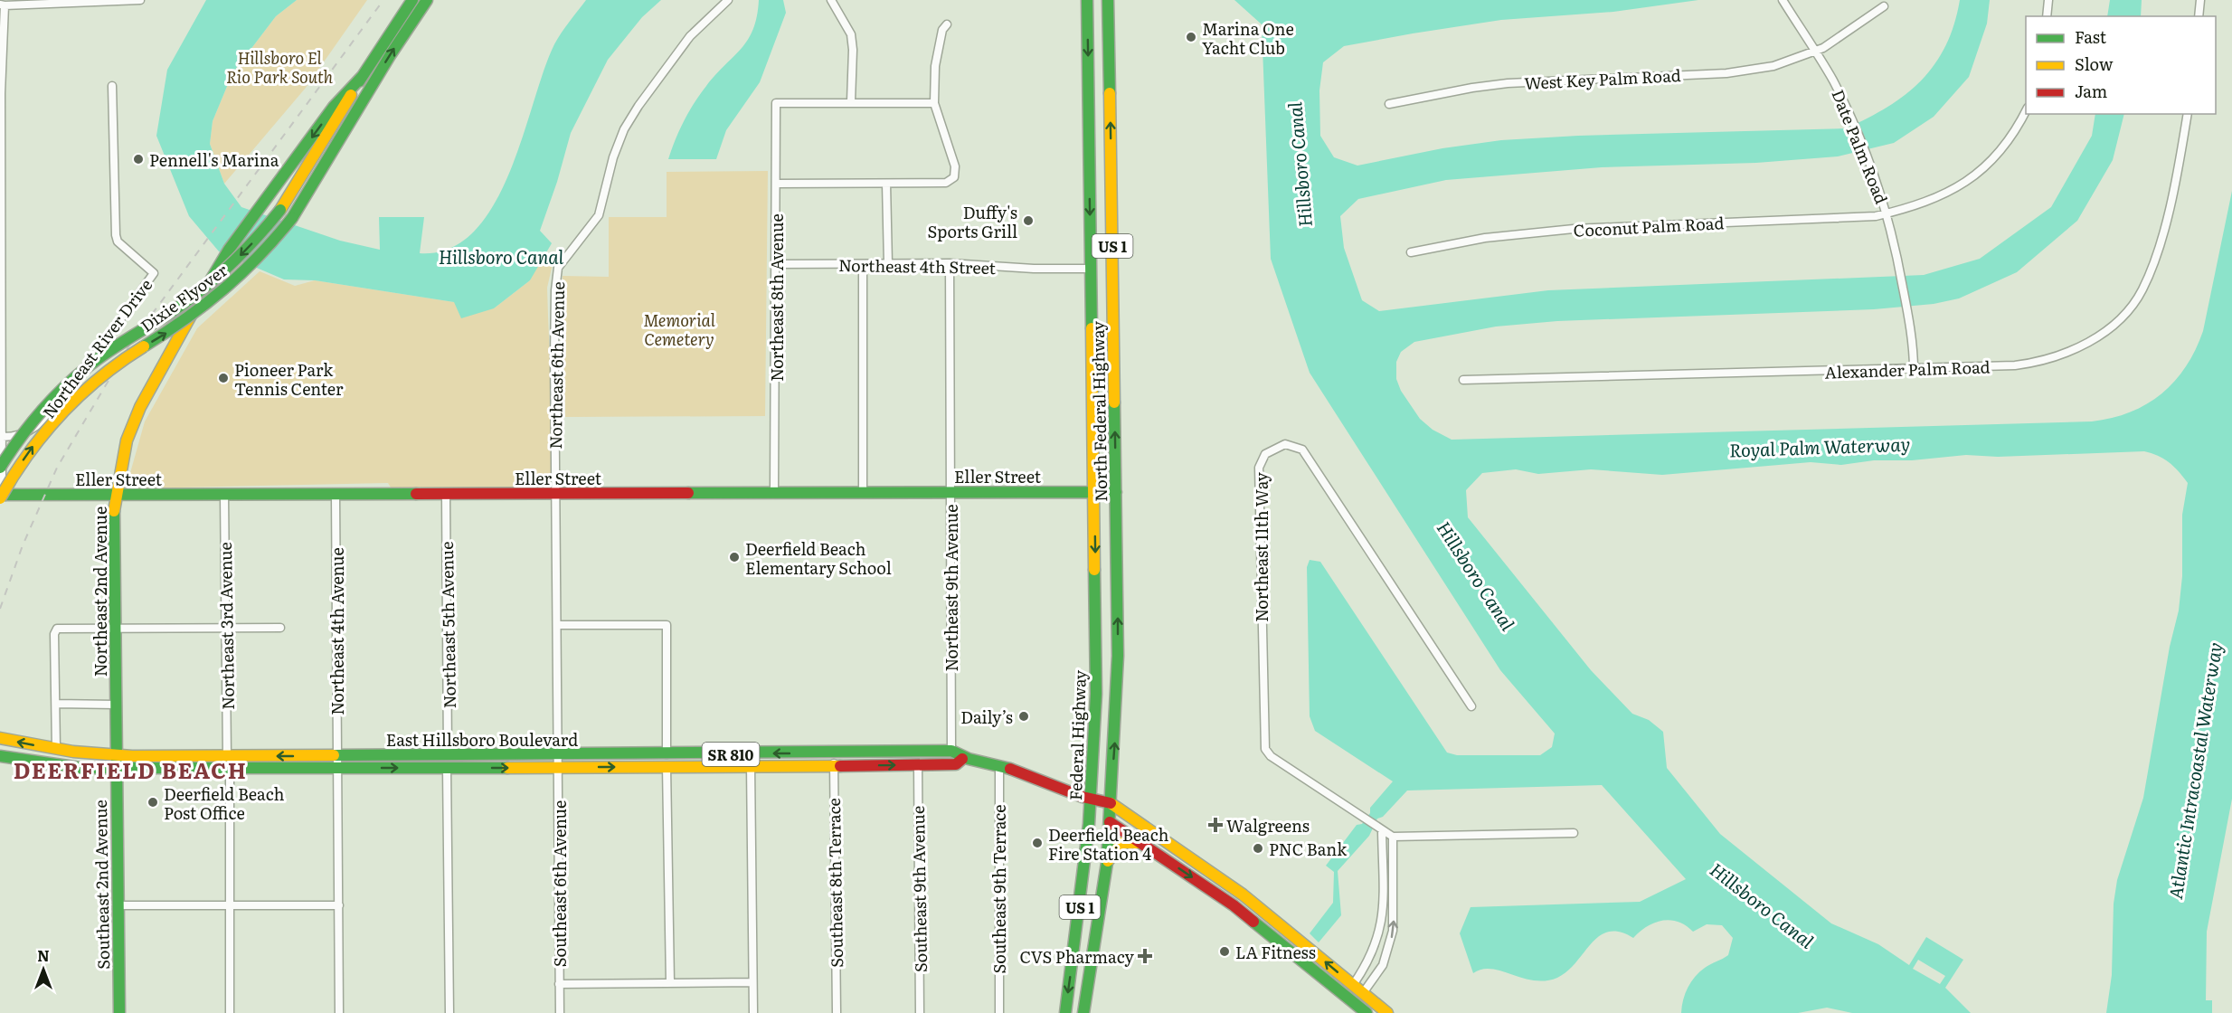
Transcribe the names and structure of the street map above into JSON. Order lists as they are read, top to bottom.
{
  "streets": {
    "main road": [
      "US 1",
      "Dixie Flyover",
      "North Federal Highway",
      "Eller Street",
      "Northeast 2nd Avenue",
      "Federal Highway",
      "East Hillsboro Boulevard",
      "SR 810",
      "Southeast 2nd Avenue"
    ],
    "street": [
      "West Key Palm Road",
      "Date Palm Road",
      "Coconut Palm Road",
      "Northeast 4th Street",
      "Northeast 8th Avenue",
      "Northeast River Drive",
      "Northeast 6th Avenue",
      "Alexander Palm Road",
      "Northeast 11th Way",
      "Northeast 9th Avenue",
      "Northeast 5th Avenue",
      "Northeast 3rd Avenue",
      "Northeast 4th Avenue",
      "Southeast 8th Terrace",
      "Southeast 6th Avenue",
      "Southeast 9th Avenue",
      "Southeast 9th Terrace"
    ]
  },
  "crossings": [
    ["West Key Palm Road", "Date Palm Road"],
    ["Date Palm Road", "Coconut Palm Road"],
    ["Date Palm Road", "Alexander Palm Road"],
    ["US 1", "North Federal Highway"],
    ["US 1", "East Hillsboro Boulevard"],
    ["Northeast 4th Street", "Northeast 8th Avenue"],
    ["Northeast 4th Street", "North Federal Highway"],
    ["Northeast 4th Street", "Northeast 9th Avenue"],
    ["Dixie Flyover", "Eller Street"],
    ["Dixie Flyover", "Northeast 2nd Avenue"],
    ["Northeast 8th Avenue", "Eller Street"],
    ["Northeast 6th Avenue", "Eller Street"],
    ["Northeast 6th Avenue", "East Hillsboro Boulevard"],
    ["Northeast 6th Avenue", "Southeast 6th Avenue"],
    ["North Federal Highway", "Eller Street"],
    ["North Federal Highway", "Federal Highway"],
    ["North Federal Highway", "East Hillsboro Boulevard"],
    ["Eller Street", "Northeast 9th Avenue"],
    ["Eller Street", "Northeast 2nd Avenue"],
    ["Eller Street", "Northeast 5th Avenue"],
    ["Eller Street", "Northeast 3rd Avenue"],
    ["Eller Street", "Northeast 4th Avenue"],
    ["Northeast 9th Avenue", "East Hillsboro Boulevard"],
    ["Northeast 2nd Avenue", "East Hillsboro Boulevard"],
    ["Northeast 2nd Avenue", "Southeast 2nd Avenue"],
    ["Northeast 5th Avenue", "East Hillsboro Boulevard"],
    ["Northeast 3rd Avenue", "East Hillsboro Boulevard"],
    ["Northeast 4th Avenue", "East Hillsboro Boulevard"],
    ["Federal Highway", "East Hillsboro Boulevard"],
    ["East Hillsboro Boulevard", "Southeast 8th Terrace"],
    ["East Hillsboro Boulevard", "Southeast 6th Avenue"],
    ["East Hillsboro Boulevard", "Southeast 2nd Avenue"],
    ["East Hillsboro Boulevard", "Southeast 9th Avenue"],
    ["East Hillsboro Boulevard", "Southeast 9th Terrace"]
  ],
  "one_way": ["Northeast 2nd Avenue"],
  "districts": ["DEERFIELD BEACH"],
  "water": ["Hillsboro Canal", "Royal Palm Waterway", "Atlantic Intracoastal Waterway"],
  "parks": ["Hillsboro El Rio Park South", "Memorial Cemetery"],
  "places": {
    "other": [
      "Marina One Yacht Club",
      "Pennell's Marina",
      "Duffy's Sports Grill",
      "Pioneer Park Tennis Center",
      "Deerfield Beach Elementary School",
      "Daily’s",
      "Deerfield Beach Post Office",
      "Deerfield Beach Fire Station 4",
      "PNC Bank",
      "LA Fitness"
    ],
    "health": ["Walgreens", "CVS Pharmacy"]
  },
  "legend": ["Fast", "Slow", "Jam"],
  "north": "top"
}
